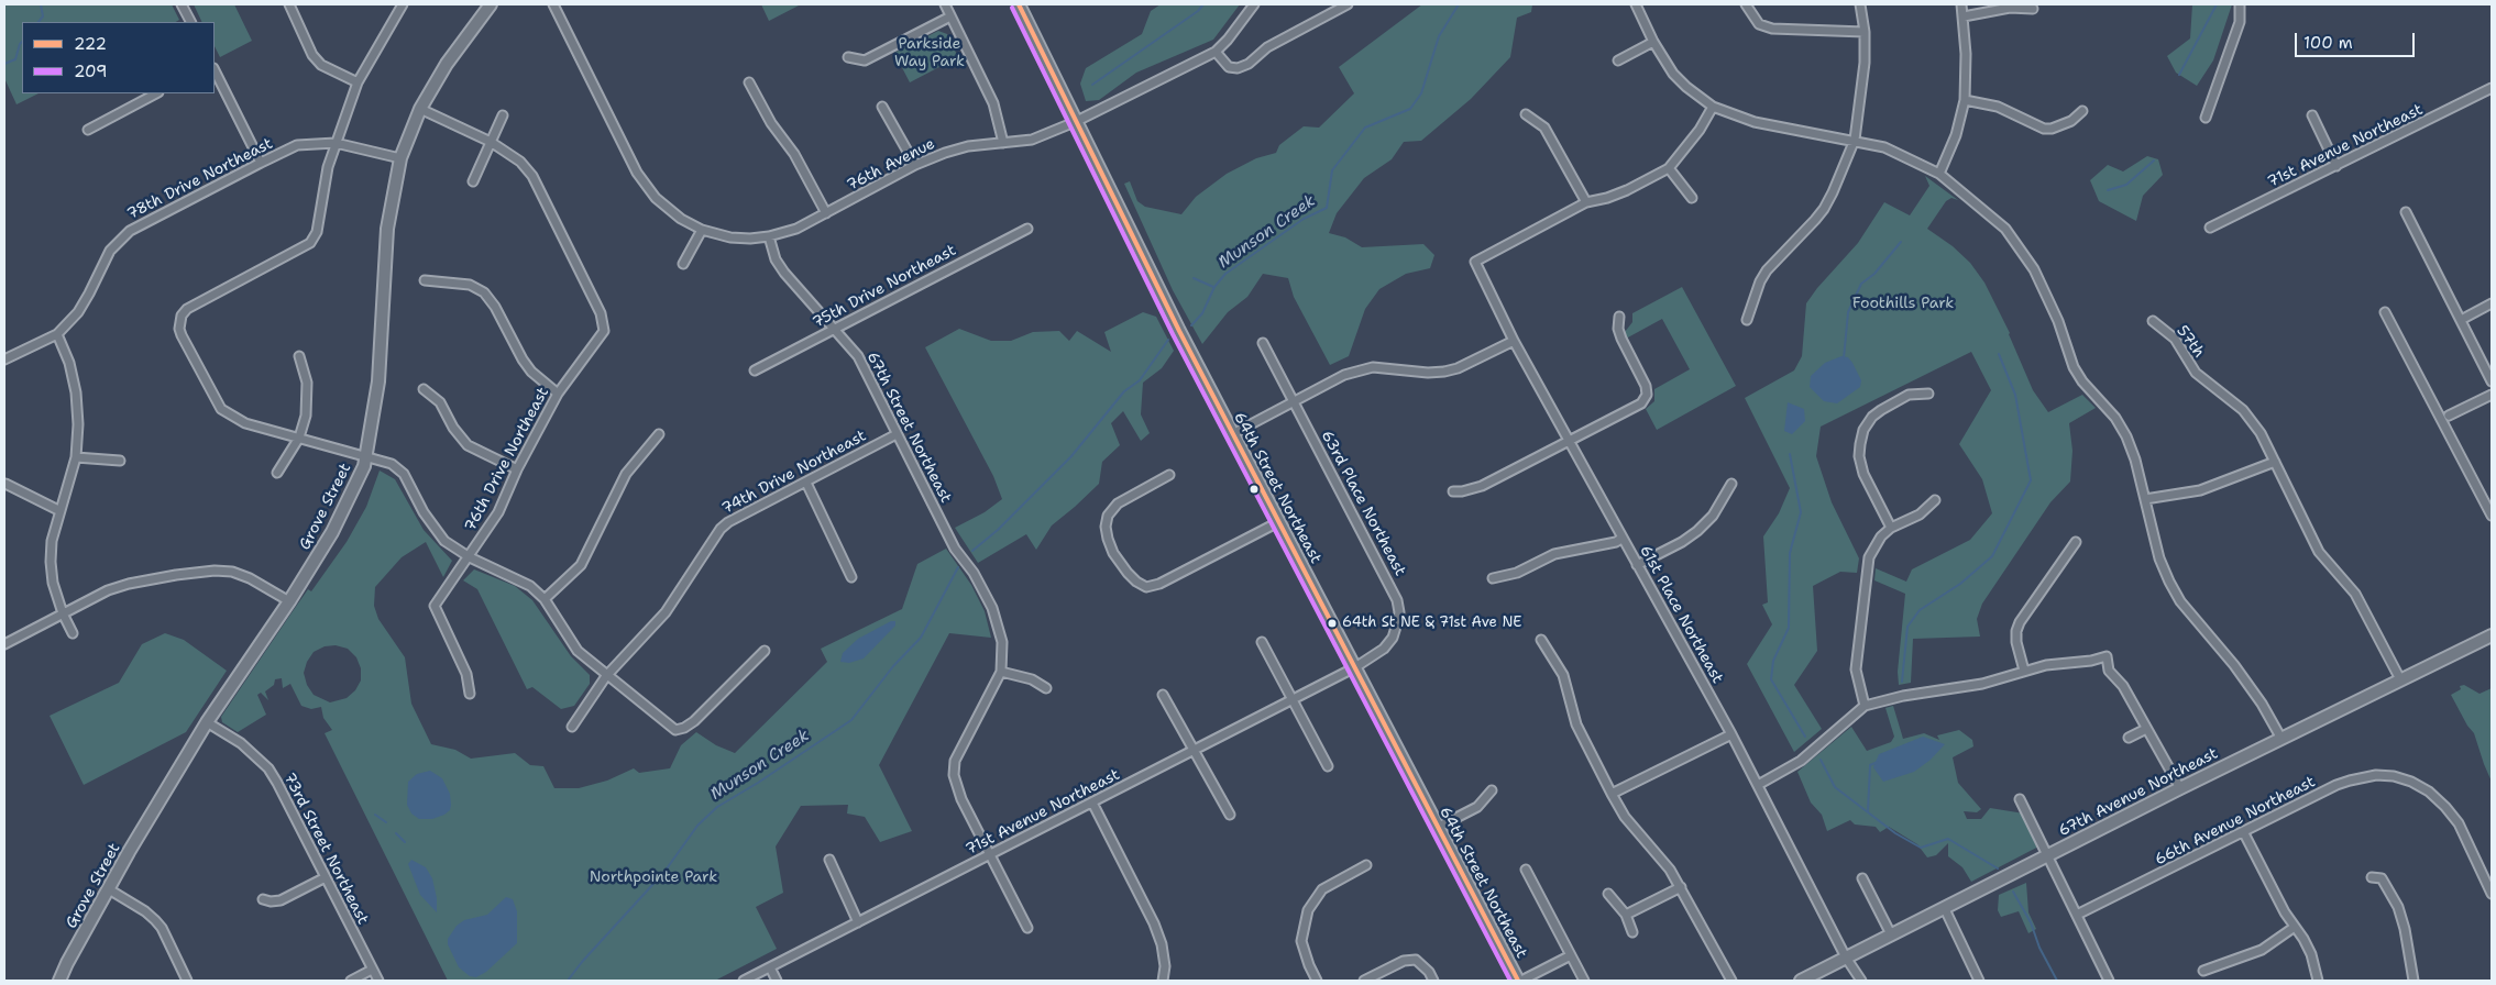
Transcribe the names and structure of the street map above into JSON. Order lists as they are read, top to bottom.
{
  "streets": {
    "street": [
      "71st Avenue Northeast",
      "76th Avenue",
      "78th Drive Northeast",
      "75th Drive Northeast",
      "57th",
      "67th Street Northeast",
      "76th Drive Northeast",
      "74th Drive Northeast",
      "64th Street Northeast",
      "63rd Place Northeast",
      "Grove Street",
      "61st Place Northeast",
      "67th Avenue Northeast",
      "66th Avenue Northeast",
      "73rd Street Northeast"
    ]
  },
  "crossings": [
    ["71st Avenue Northeast", "67th Street Northeast"],
    ["71st Avenue Northeast", "64th Street Northeast"],
    ["71st Avenue Northeast", "63rd Place Northeast"],
    ["76th Avenue", "67th Street Northeast"],
    ["76th Avenue", "64th Street Northeast"],
    ["78th Drive Northeast", "Grove Street"],
    ["75th Drive Northeast", "67th Street Northeast"],
    ["57th", "67th Avenue Northeast"],
    ["67th Street Northeast", "74th Drive Northeast"],
    ["64th Street Northeast", "63rd Place Northeast"],
    ["Grove Street", "73rd Street Northeast"],
    ["61st Place Northeast", "67th Avenue Northeast"]
  ],
  "water": ["Munson Creek"],
  "parks": ["Parkside Way Park", "Foothills Park", "Northpointe Park"],
  "places": ["64th St NE & 71st Ave NE"],
  "lines": ["transit line 222", "transit line 209"],
  "legend": ["222", "209"],
  "scale_bar": "100 m"
}
